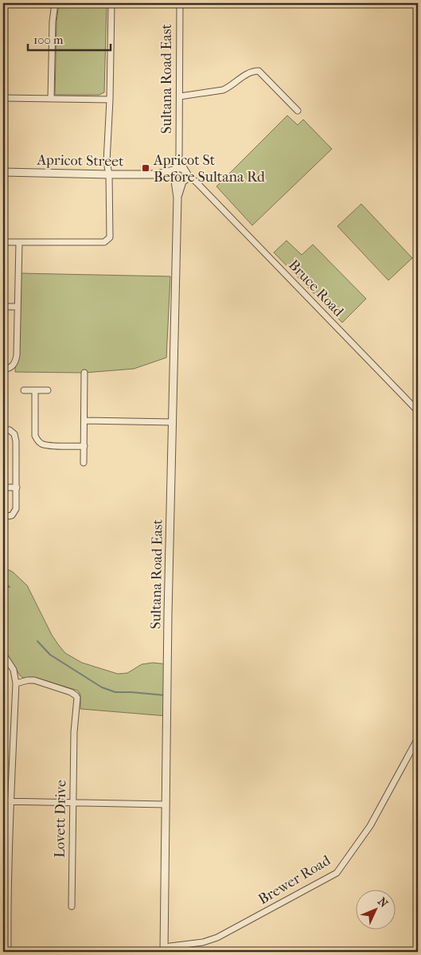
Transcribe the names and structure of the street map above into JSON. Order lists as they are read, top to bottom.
{
  "streets": {
    "street": [
      "Sultana Road East",
      "Apricot Street",
      "Bruce Road",
      "Lovett Drive",
      "Brewer Road"
    ]
  },
  "crossings": [
    ["Sultana Road East", "Apricot Street"],
    ["Sultana Road East", "Bruce Road"],
    ["Sultana Road East", "Brewer Road"],
    ["Apricot Street", "Bruce Road"]
  ],
  "places": {
    "transit": ["Apricot St Before Sultana Rd"]
  },
  "scale_bar": "100 m",
  "north": "top right"
}
